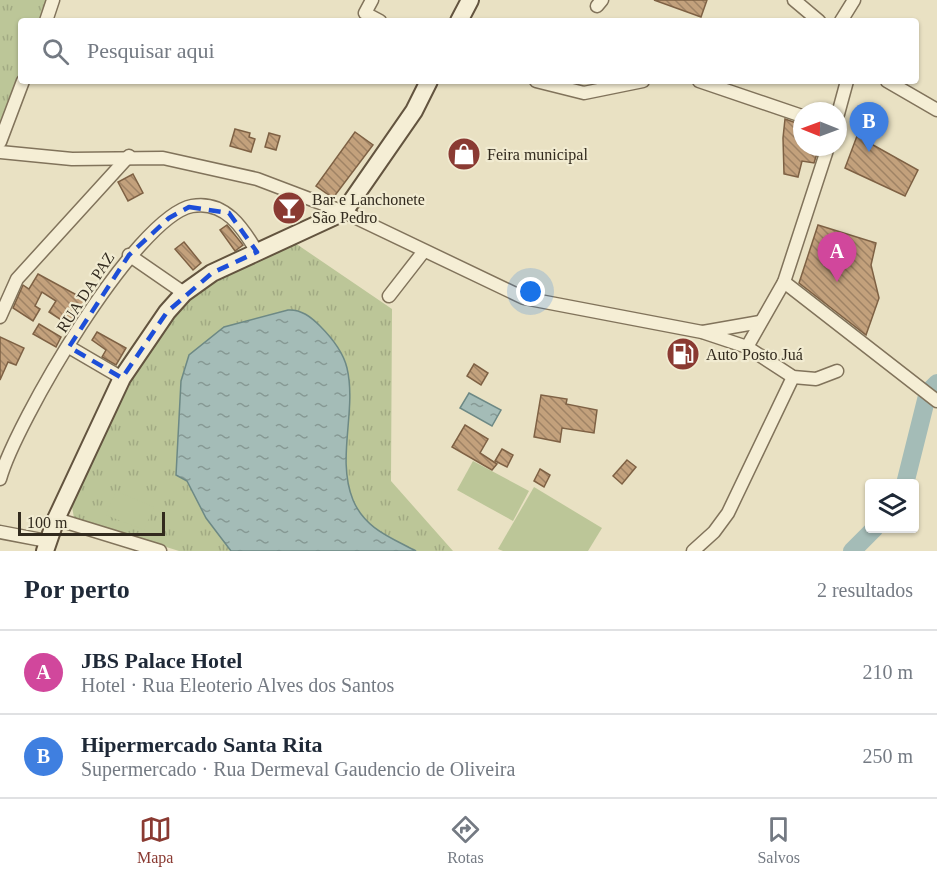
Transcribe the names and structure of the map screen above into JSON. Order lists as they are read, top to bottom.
{
  "streets": {
    "street": ["RUA DA PAZ"]
  },
  "places": {
    "shop": ["Feira municipal"],
    "bar": ["Bar e Lanchonete São Pedro"],
    "fuel station": ["Auto Posto Juá"]
  },
  "scale_bar": "100 m",
  "north": "left",
  "page": {
    "search": "Pesquisar aqui",
    "pins": ["B", "A"],
    "scale": "100 m",
    "heading": ["Por perto", "2 resultados"],
    "list": [
      {
        "mark": "A",
        "name": "JBS Palace Hotel",
        "note": "Hotel · Rua Eleoterio Alves dos Santos",
        "value": "210 m"
      },
      {
        "mark": "B",
        "name": "Hipermercado Santa Rita",
        "note": "Supermercado · Rua Dermeval Gaudencio de Oliveira",
        "value": "250 m"
      }
    ],
    "nav": ["Mapa", "Rotas", "Salvos"]
  }
}
